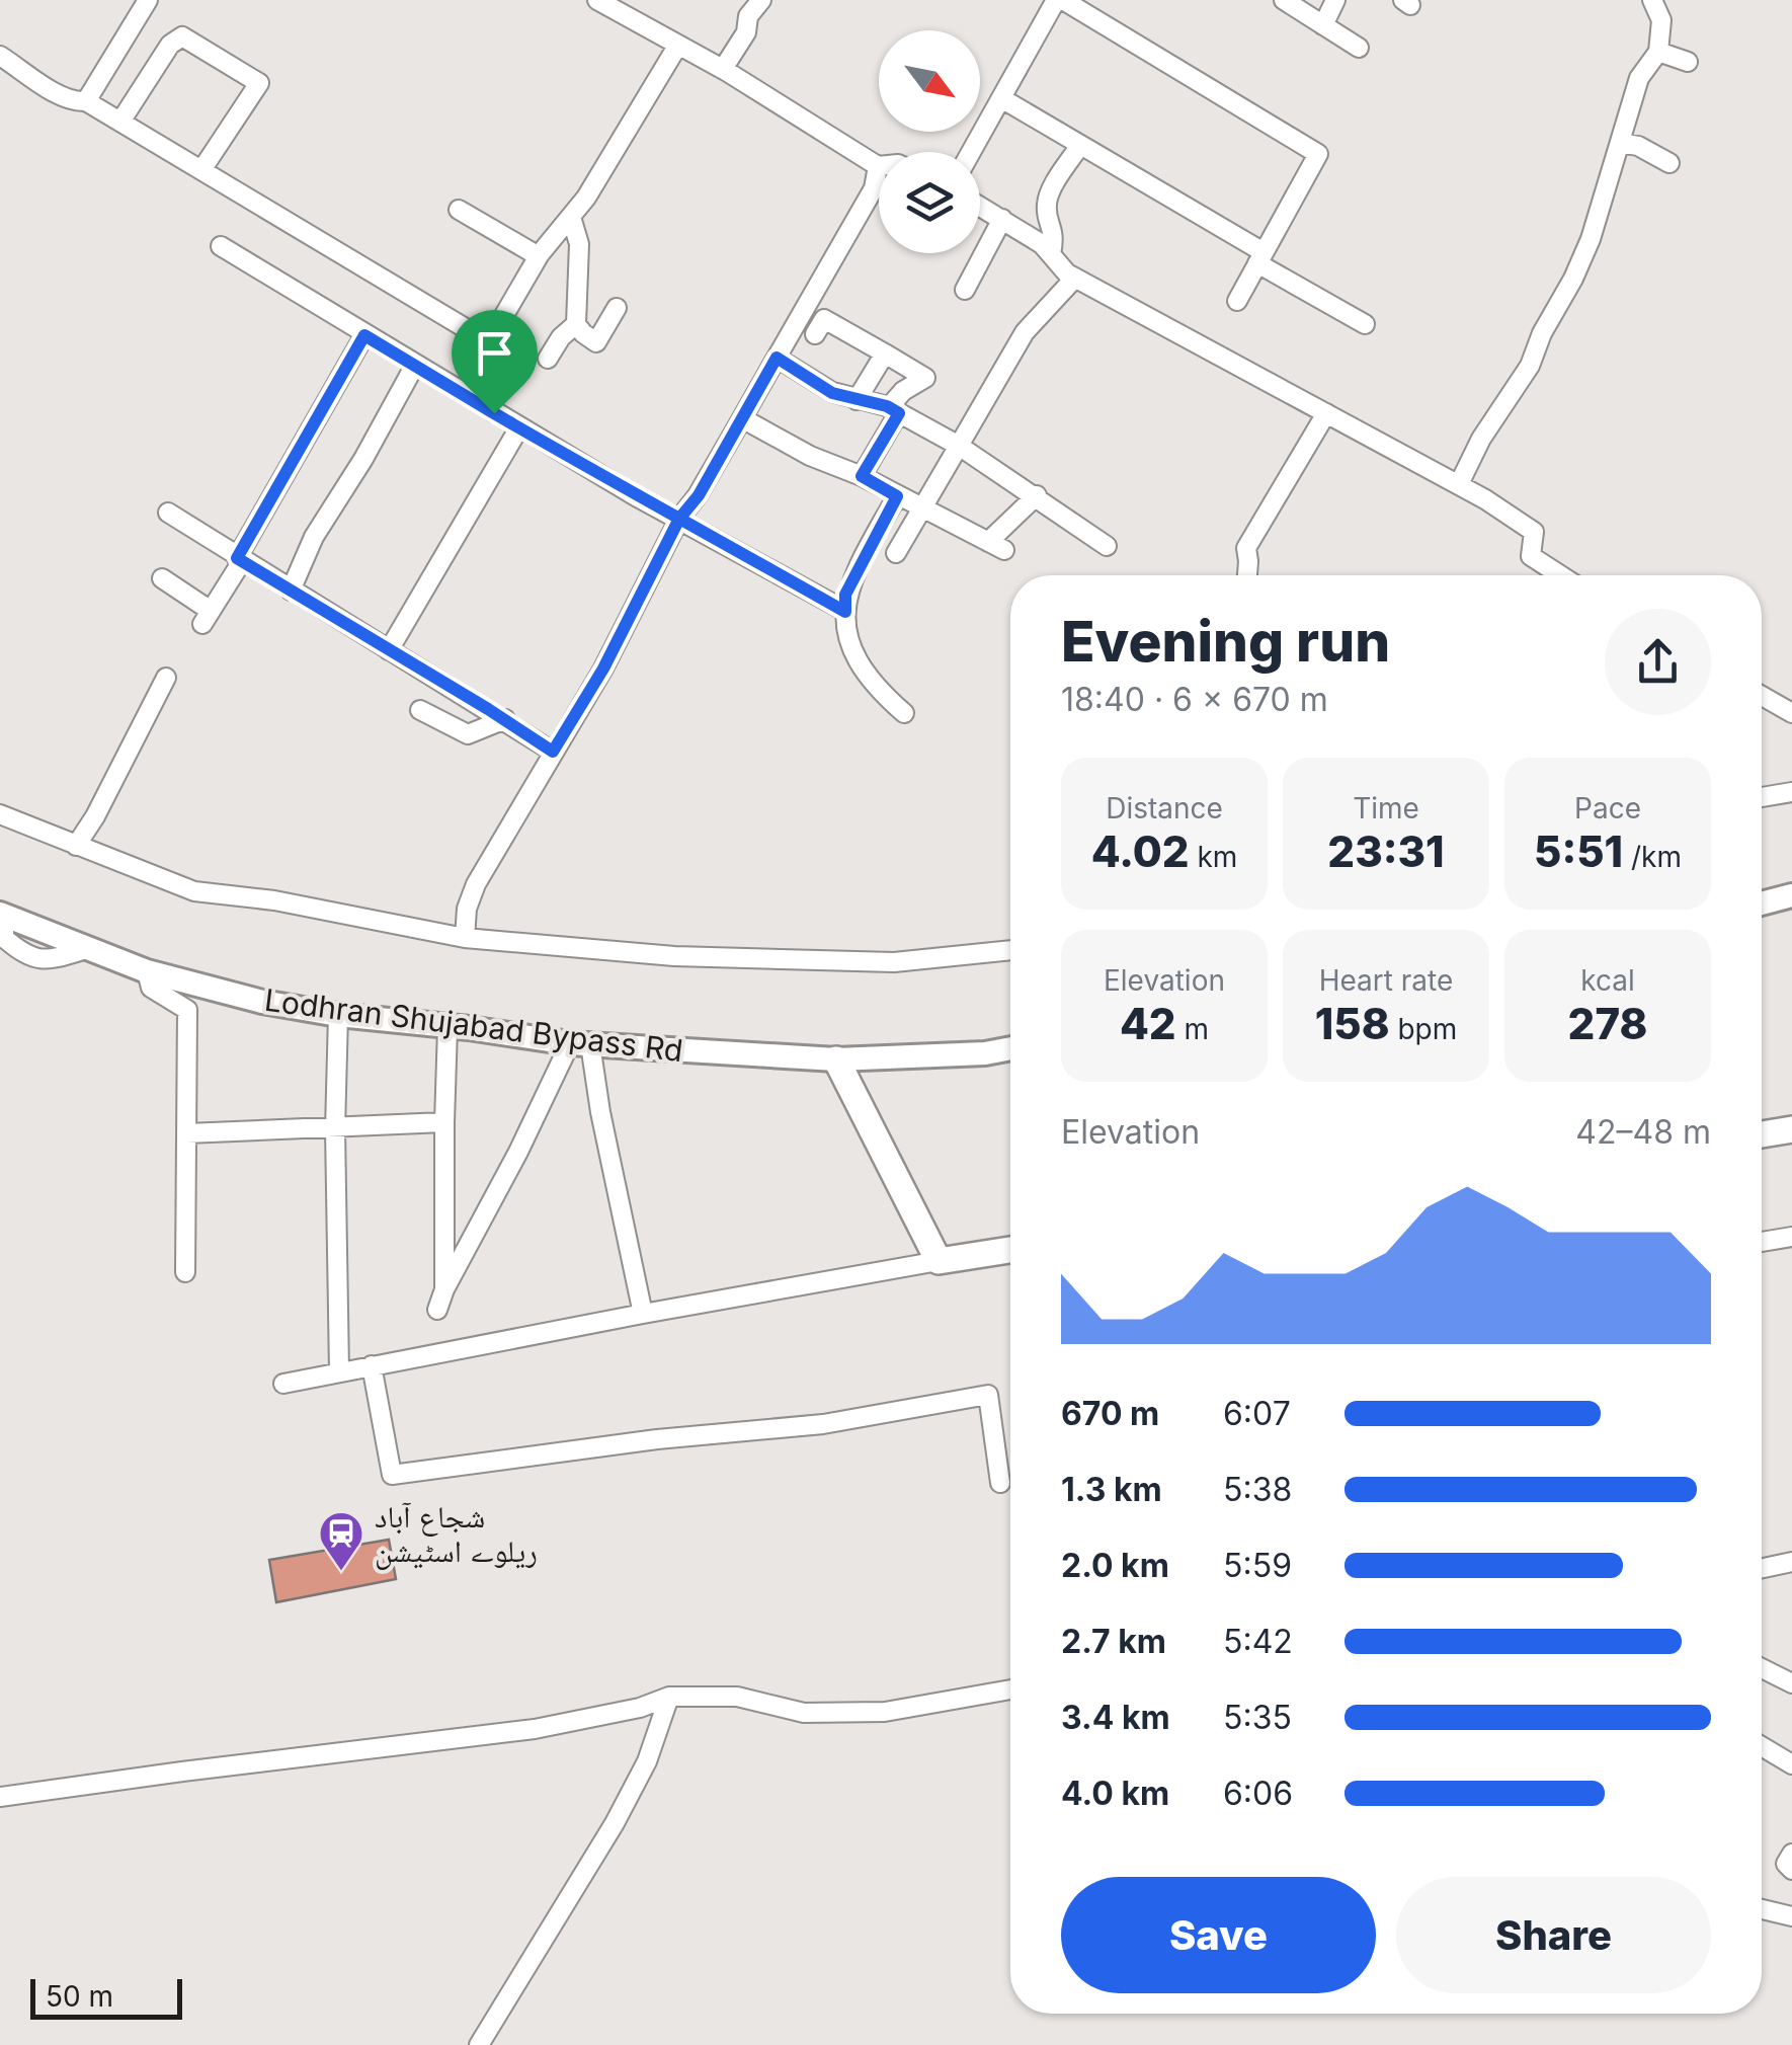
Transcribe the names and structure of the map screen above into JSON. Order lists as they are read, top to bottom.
{
  "streets": {
    "street": ["Lodhran Shujabad Bypass Rd"]
  },
  "places": {
    "station": ["شجاع آباد ریلوے اسٹیشن"]
  },
  "scale_bar": "50 m",
  "north": "bottom right",
  "page": {
    "heading": ["Evening run", "18:40 · 6 × 670 m"],
    "stats": [
      ["Distance", "4.02 km"],
      ["Time", "23:31"],
      ["Pace", "5:51 /km"],
      ["Elevation", "42 m"],
      ["Heart rate", "158 bpm"],
      ["kcal", "278"]
    ],
    "chart": ["Elevation", "42–48 m"],
    "list": [
      {
        "name": "670 m",
        "note": "6:07"
      },
      {
        "name": "1.3 km",
        "note": "5:38"
      },
      {
        "name": "2.0 km",
        "note": "5:59"
      },
      {
        "name": "2.7 km",
        "note": "5:42"
      },
      {
        "name": "3.4 km",
        "note": "5:35"
      },
      {
        "name": "4.0 km",
        "note": "6:06"
      }
    ],
    "buttons": ["Save", "Share"],
    "scale": "50 m"
  }
}
